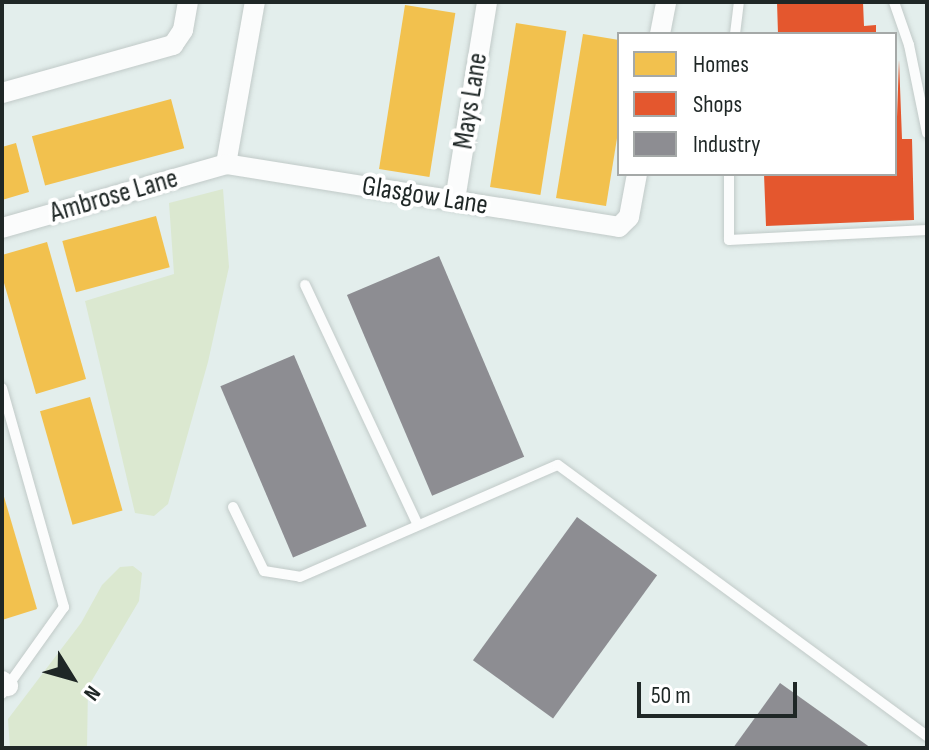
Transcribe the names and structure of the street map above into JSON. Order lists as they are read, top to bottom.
{
  "streets": {
    "street": ["Mays Lane", "Ambrose Lane", "Glasgow Lane"]
  },
  "crossings": [
    ["Mays Lane", "Glasgow Lane"],
    ["Ambrose Lane", "Glasgow Lane"]
  ],
  "legend": ["Homes", "Shops", "Industry"],
  "scale_bar": "50 m",
  "north": "bottom right"
}
